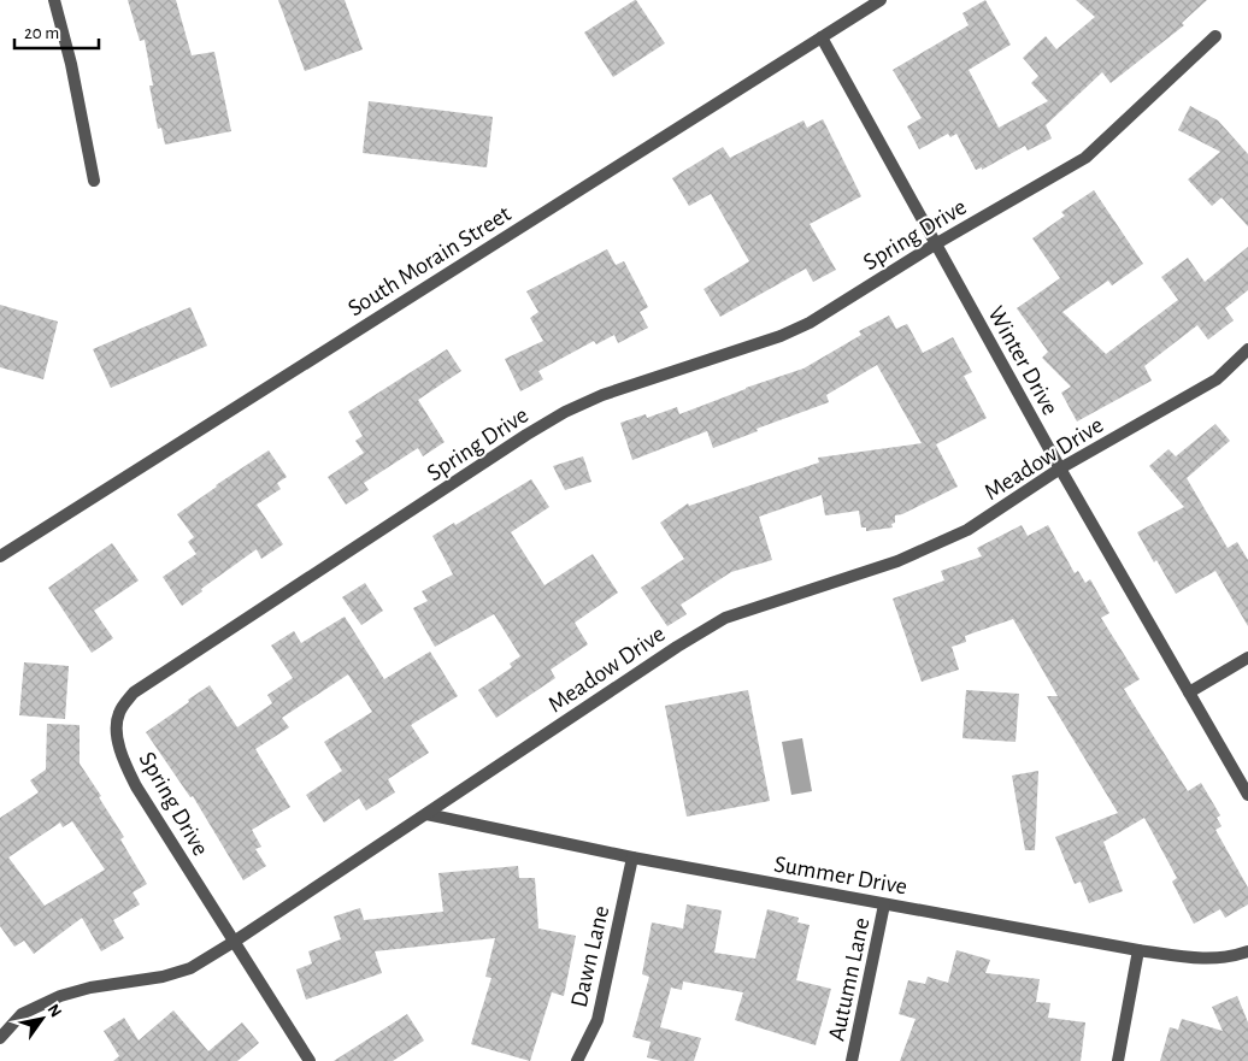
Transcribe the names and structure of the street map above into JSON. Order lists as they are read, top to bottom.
{
  "streets": {
    "street": [
      "Spring Drive",
      "South Morain Street",
      "Winter Drive",
      "Meadow Drive",
      "Summer Drive",
      "Dawn Lane",
      "Autumn Lane"
    ]
  },
  "crossings": [
    ["Spring Drive", "Winter Drive"],
    ["Spring Drive", "Meadow Drive"],
    ["South Morain Street", "Winter Drive"],
    ["Winter Drive", "Meadow Drive"],
    ["Meadow Drive", "Summer Drive"],
    ["Summer Drive", "Dawn Lane"],
    ["Summer Drive", "Autumn Lane"]
  ],
  "scale_bar": "20 m",
  "north": "top right"
}
